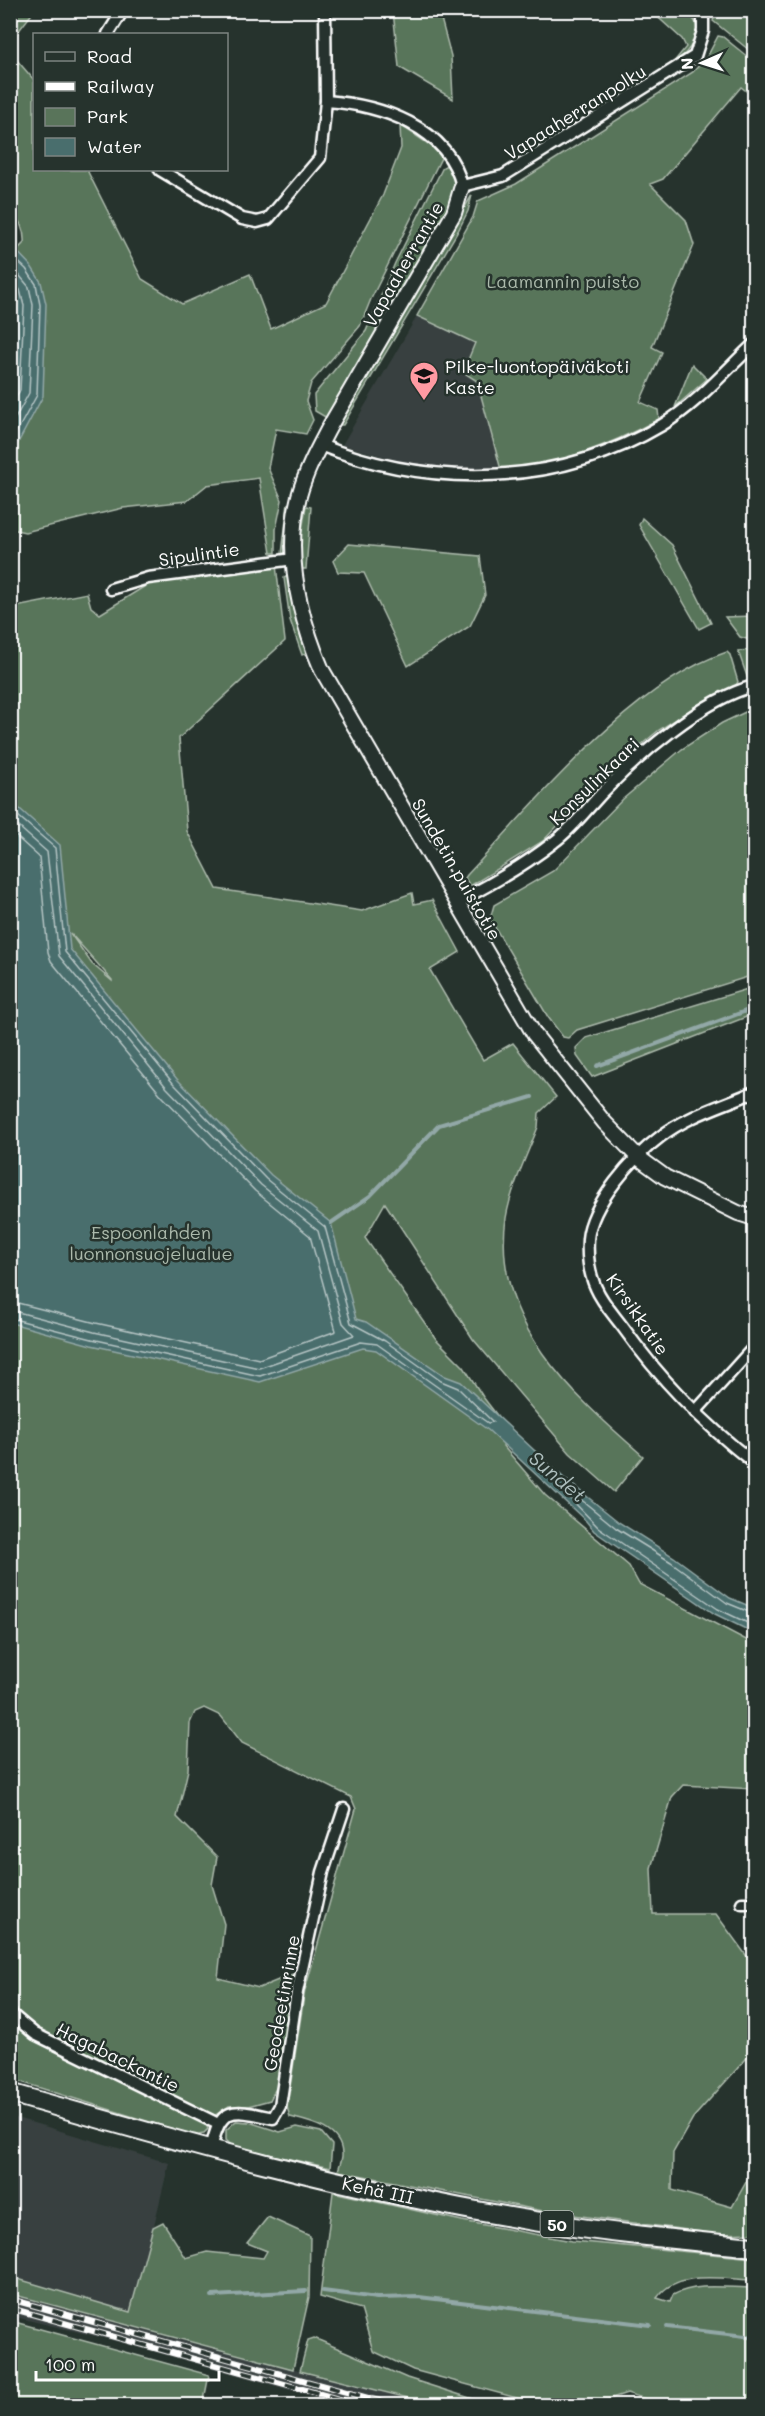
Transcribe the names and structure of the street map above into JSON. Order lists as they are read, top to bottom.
{
  "streets": {
    "highway": ["Kehä III", "50"],
    "street": [
      "Vapaaherranpolku",
      "Vapaaherrantie",
      "Sipulintie",
      "Konsulinkaari",
      "Sundetin puistotie",
      "Kirsikkatie",
      "Geodeetinrinne",
      "Hagabackantie"
    ]
  },
  "crossings": [
    ["Vapaaherranpolku", "Vapaaherrantie"],
    ["Vapaaherrantie", "Sundetin puistotie"],
    ["Sipulintie", "Sundetin puistotie"],
    ["Konsulinkaari", "Sundetin puistotie"],
    ["Sundetin puistotie", "Kirsikkatie"],
    ["Geodeetinrinne", "Hagabackantie"]
  ],
  "water": ["Sundet"],
  "parks": ["Laamannin puisto", "Espoonlahden luonnonsuojelualue"],
  "places": {
    "school or university": ["Pilke-luontopäiväkoti Kaste"]
  },
  "legend": [
    "Road",
    "Railway",
    "Park",
    "Water"
  ],
  "scale_bar": "100 m",
  "north": "left"
}
